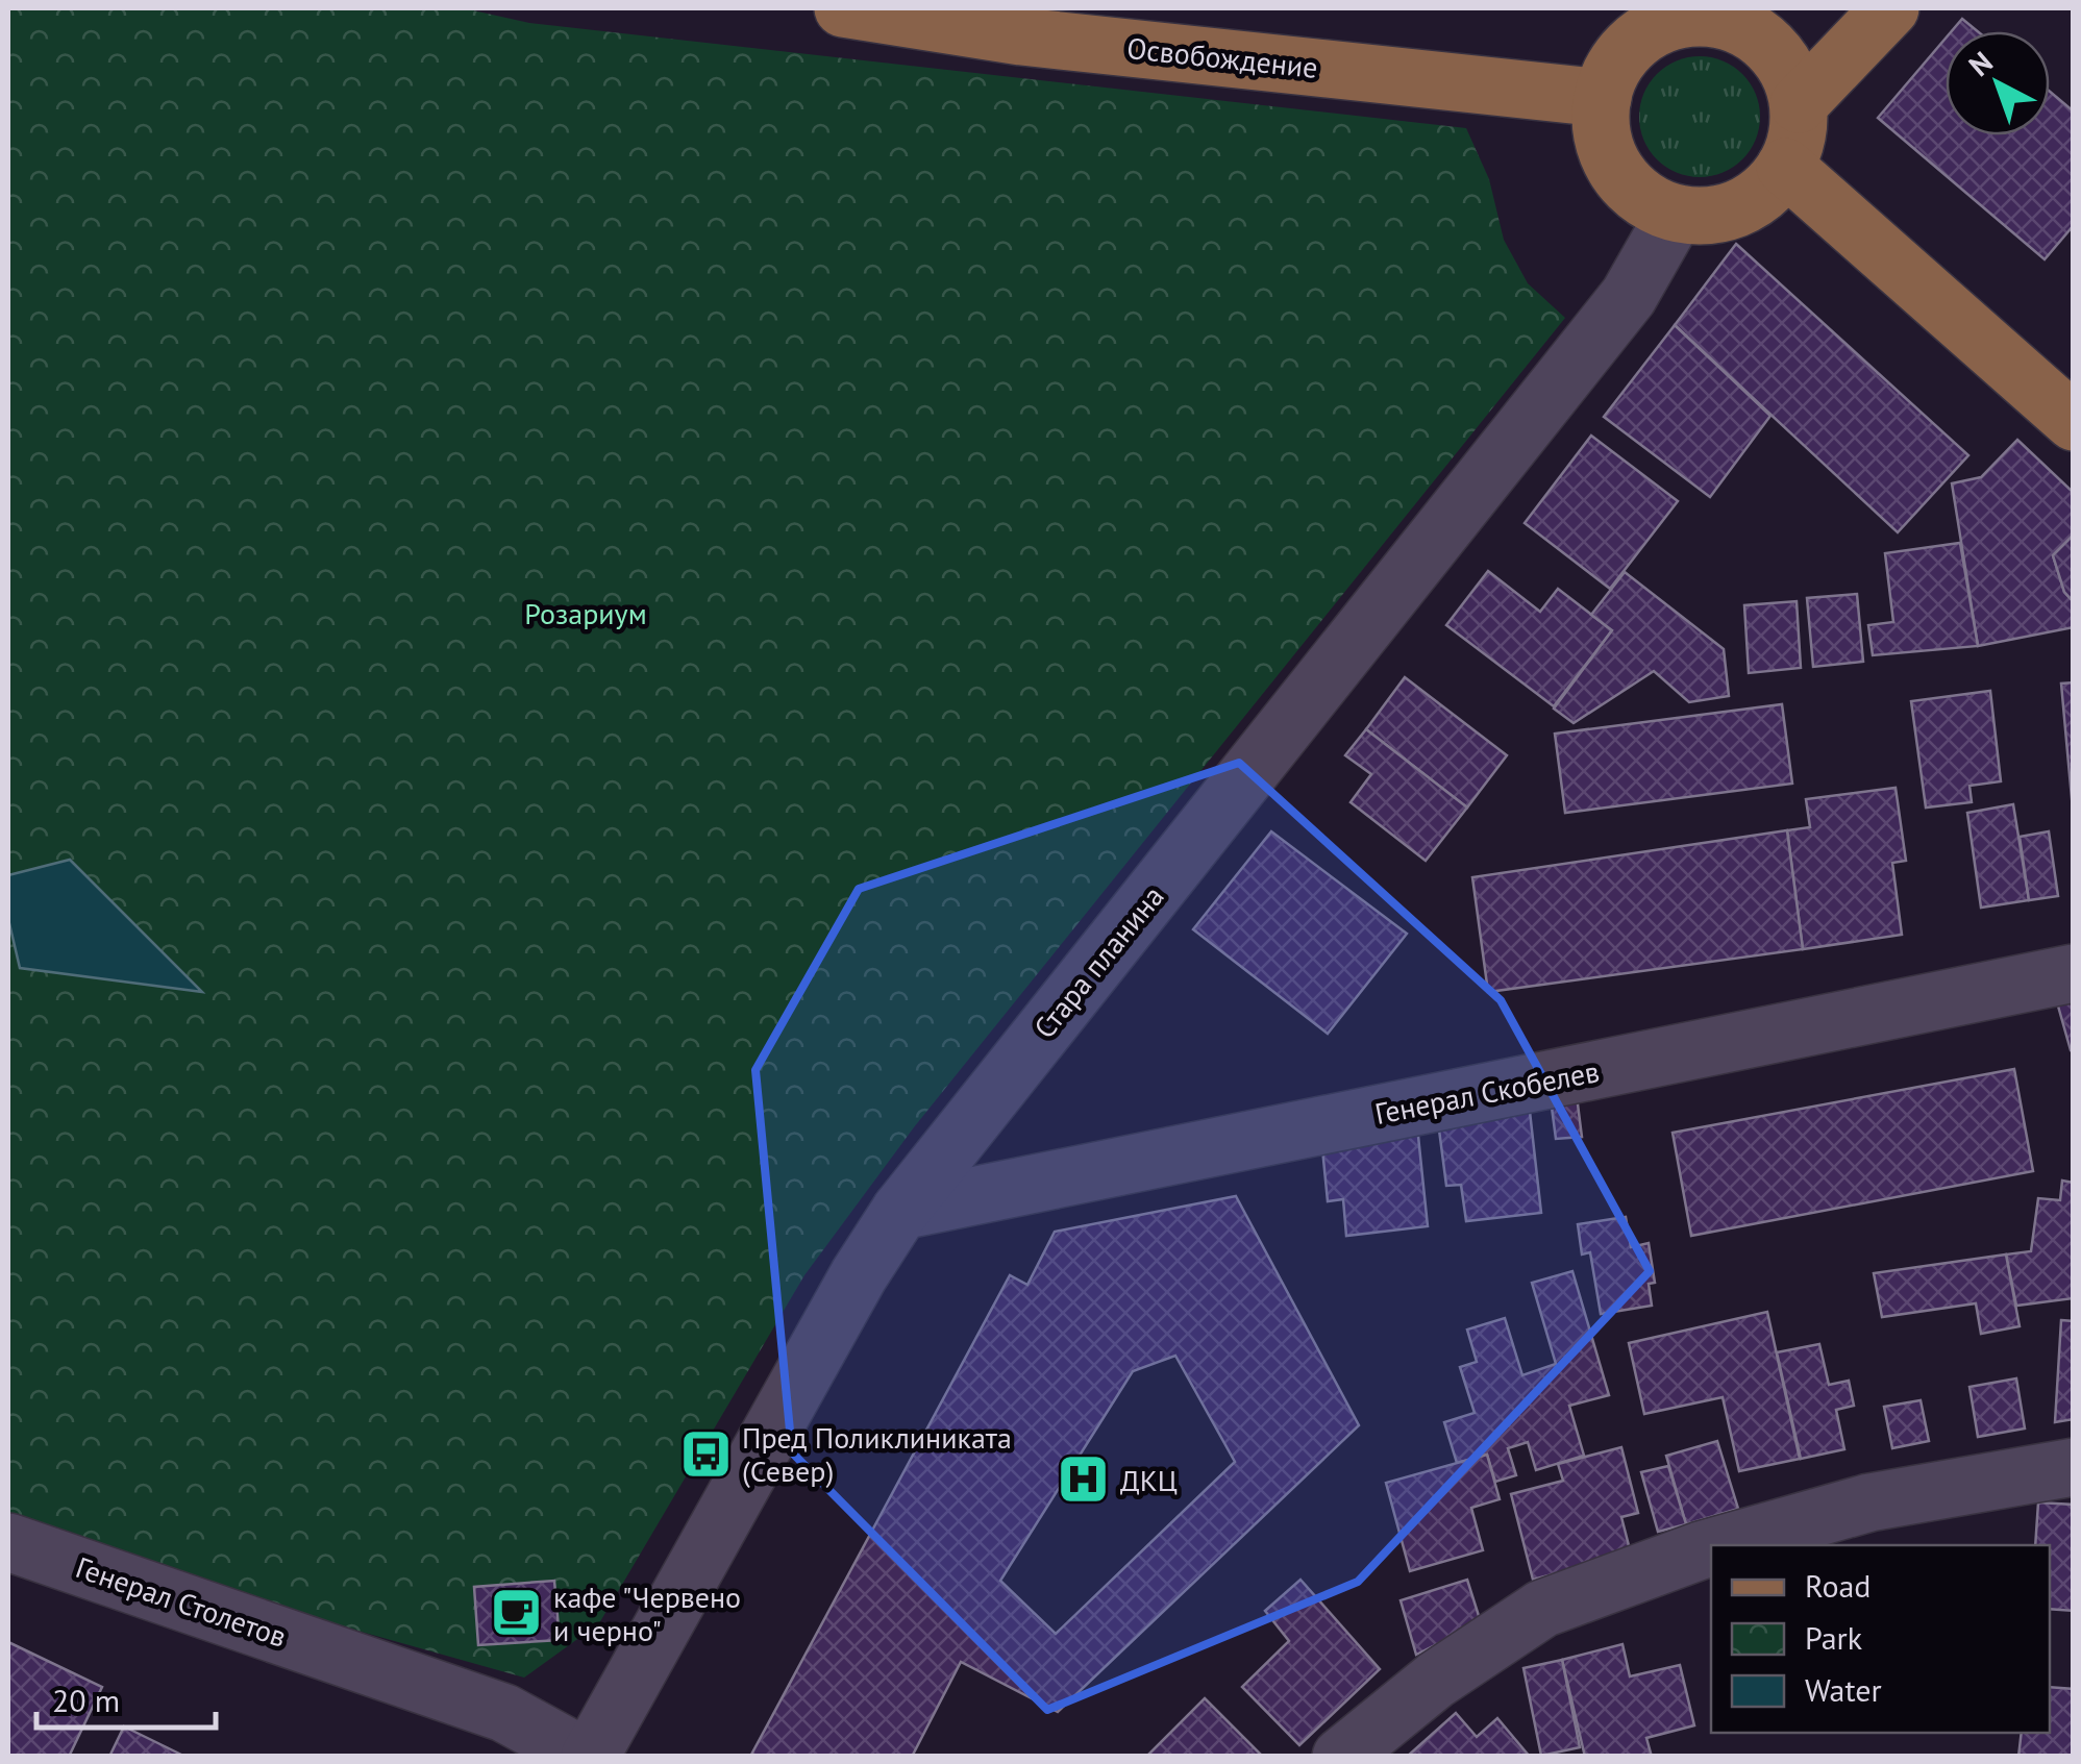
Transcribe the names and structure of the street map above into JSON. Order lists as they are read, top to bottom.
{
  "streets": {
    "main road": ["Освобождение"],
    "street": ["Стара планина", "Генерал Скобелев", "Генерал Столетов"]
  },
  "crossings": [
    ["Освобождение", "Стара планина"],
    ["Стара планина", "Генерал Скобелев"],
    ["Стара планина", "Генерал Столетов"]
  ],
  "parks": ["Розариум"],
  "places": {
    "bus stop": ["Пред Поликлиниката (Север)"],
    "hospital": ["ДКЦ"],
    "cafe": ["кафе \"Червено и черно\""]
  },
  "legend": ["Road", "Park", "Water"],
  "scale_bar": "20 m",
  "north": "top left"
}
